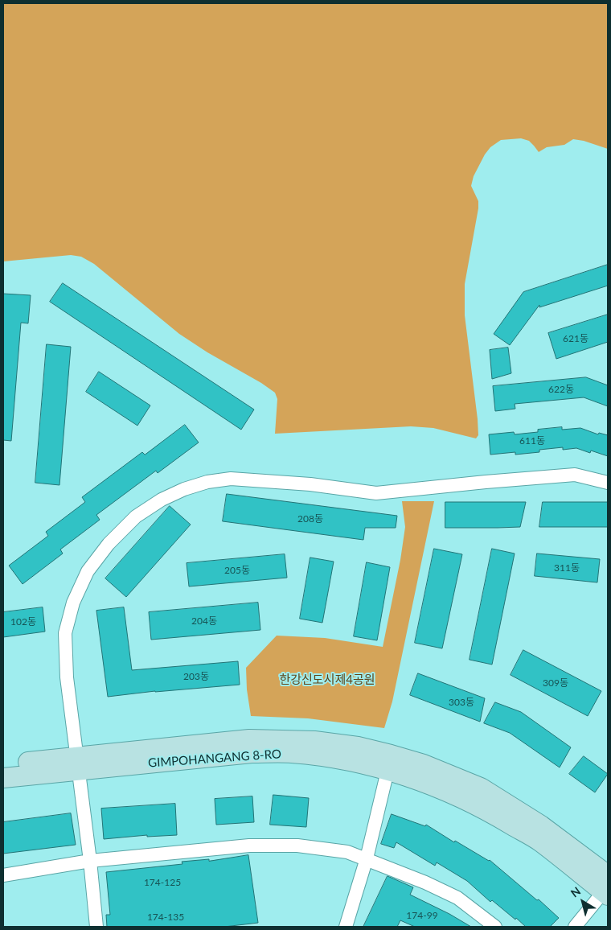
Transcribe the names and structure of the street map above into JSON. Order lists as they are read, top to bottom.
{
  "streets": {
    "street": ["GIMPOHANGANG 8-RO"]
  },
  "parks": ["한강신도시제4공원"],
  "house_numbers": [
    "621동",
    "622동",
    "611동",
    "208동",
    "311동",
    "205동",
    "204동",
    "102동",
    "203동",
    "309동",
    "303동",
    "174-125",
    "174-99",
    "174-135"
  ],
  "north": "top left"
}
